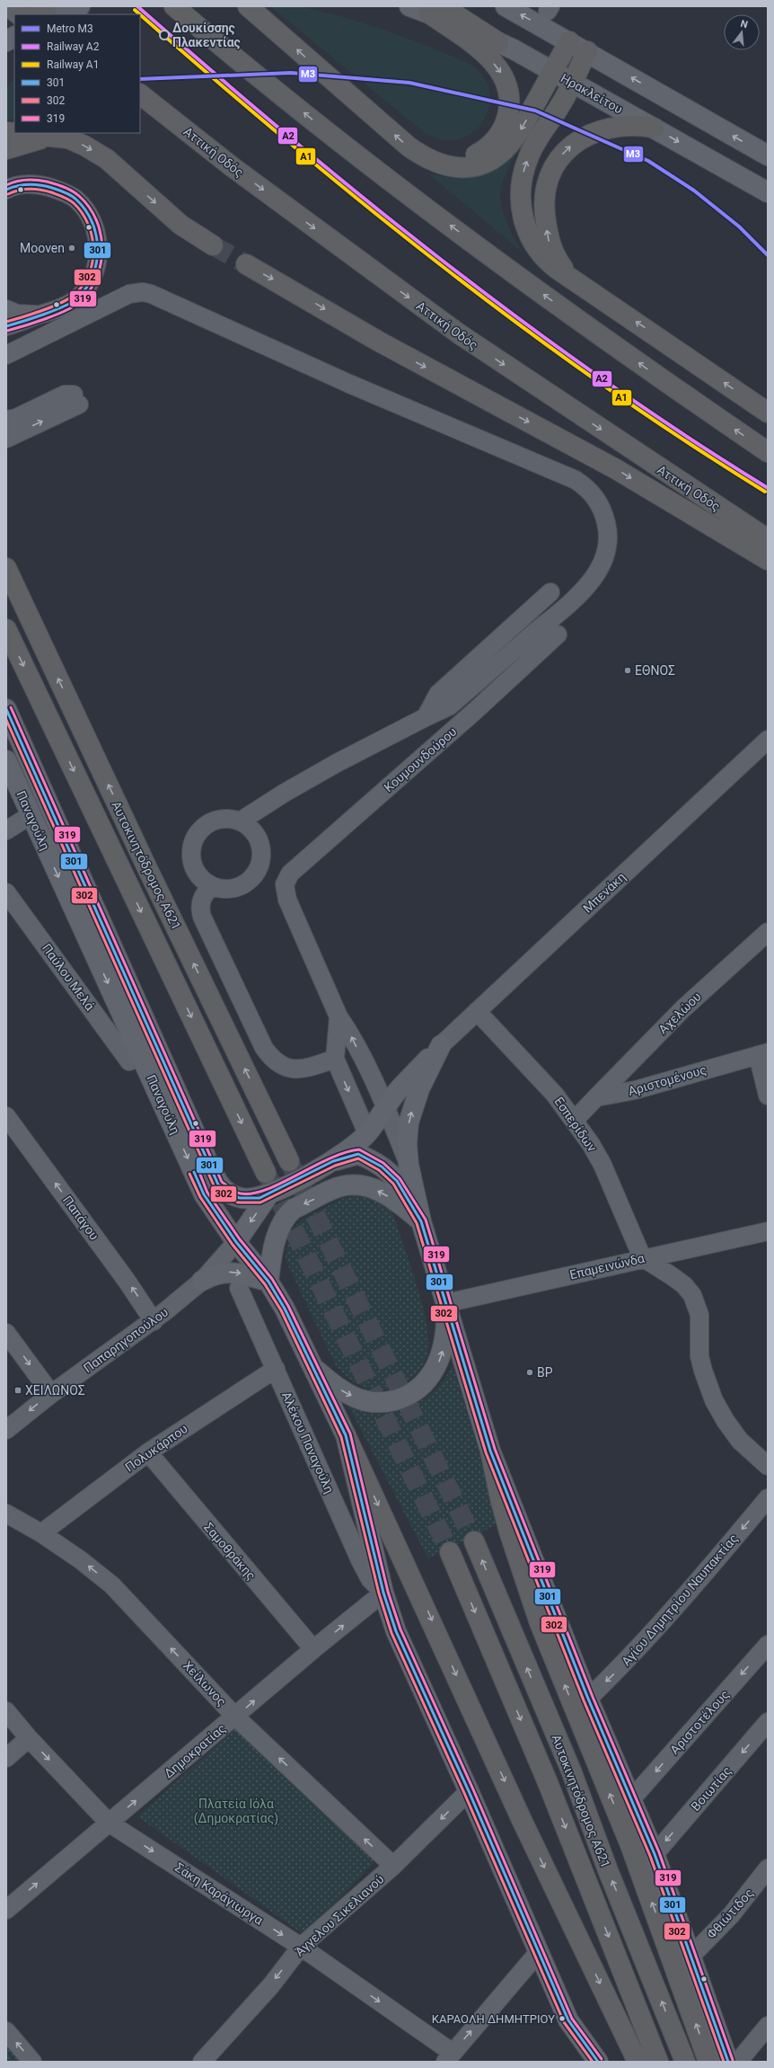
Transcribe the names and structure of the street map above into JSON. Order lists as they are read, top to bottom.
{
  "streets": {
    "highway": ["Αττική Οδός", "Αυτοκινητόδρομος Α621"],
    "main road": ["Ηρακλείτου", "Παναγούλη"],
    "street": [
      "Κουμουνδούρου",
      "Μπενάκη",
      "Παύλου Μελά",
      "Αχελώου",
      "Αριστομένους",
      "Εσπερίδων",
      "Παπάγου",
      "Επαμεινώνδα",
      "Παπαρηγοπούλου",
      "Αλέκου Παναγούλη",
      "Πολυκάρπου",
      "Σαμοθράκης",
      "Αγίου Δημητρίου Ναυπακτίας",
      "Χείλωνος",
      "Αριστοτέλους",
      "Δημοκρατίας",
      "Βοιωτίας",
      "Σάκη Καράγιωργα",
      "Φθιώτιδος",
      "Άγγελου Σικελιανού"
    ]
  },
  "crossings": [
    ["Παναγούλη", "Μπενάκη"],
    ["Παναγούλη", "Παπαρηγοπούλου"],
    ["Παναγούλη", "Αλέκου Παναγούλη"],
    ["Παναγούλη", "Δημοκρατίας"],
    ["Μπενάκη", "Εσπερίδων"],
    ["Αχελώου", "Αριστομένους"],
    ["Εσπερίδων", "Επαμεινώνδα"],
    ["Παπάγου", "Παπαρηγοπούλου"],
    ["Αλέκου Παναγούλη", "Πολυκάρπου"],
    ["Αλέκου Παναγούλη", "Δημοκρατίας"],
    ["Πολυκάρπου", "Σαμοθράκης"],
    ["Πολυκάρπου", "Χείλωνος"],
    ["Σαμοθράκης", "Δημοκρατίας"],
    ["Χείλωνος", "Δημοκρατίας"],
    ["Χείλωνος", "Άγγελου Σικελιανού"],
    ["Δημοκρατίας", "Σάκη Καράγιωργα"],
    ["Σάκη Καράγιωργα", "Άγγελου Σικελιανού"]
  ],
  "one_way": [
    "Παπάγου",
    "Αγίου Δημητρίου Ναυπακτίας",
    "Χείλωνος",
    "Αριστοτέλους",
    "Δημοκρατίας",
    "Βοιωτίας",
    "Σάκη Καράγιωργα",
    "Άγγελου Σικελιανού"
  ],
  "parks": ["Πλατεία Ιόλα (Δημοκρατίας)"],
  "places": {
    "other": [
      "Δουκίσσης Πλακεντίας",
      "Mooven",
      "ΕΘΝΟΣ",
      "BP",
      "ΚΑΡΑΟΛΗ ΔΗΜΗΤΡΙΟΥ"
    ],
    "transit": ["ΧΕΙΛΩΝΟΣ"]
  },
  "lines": [
    "rail line A2",
    "rail line A1",
    "metro line Μ3",
    "transit line 319",
    "transit line 301",
    "transit line 302"
  ],
  "legend": [
    "Metro Μ3",
    "Railway A2",
    "Railway A1",
    "301",
    "302",
    "319"
  ],
  "north": "top"
}
